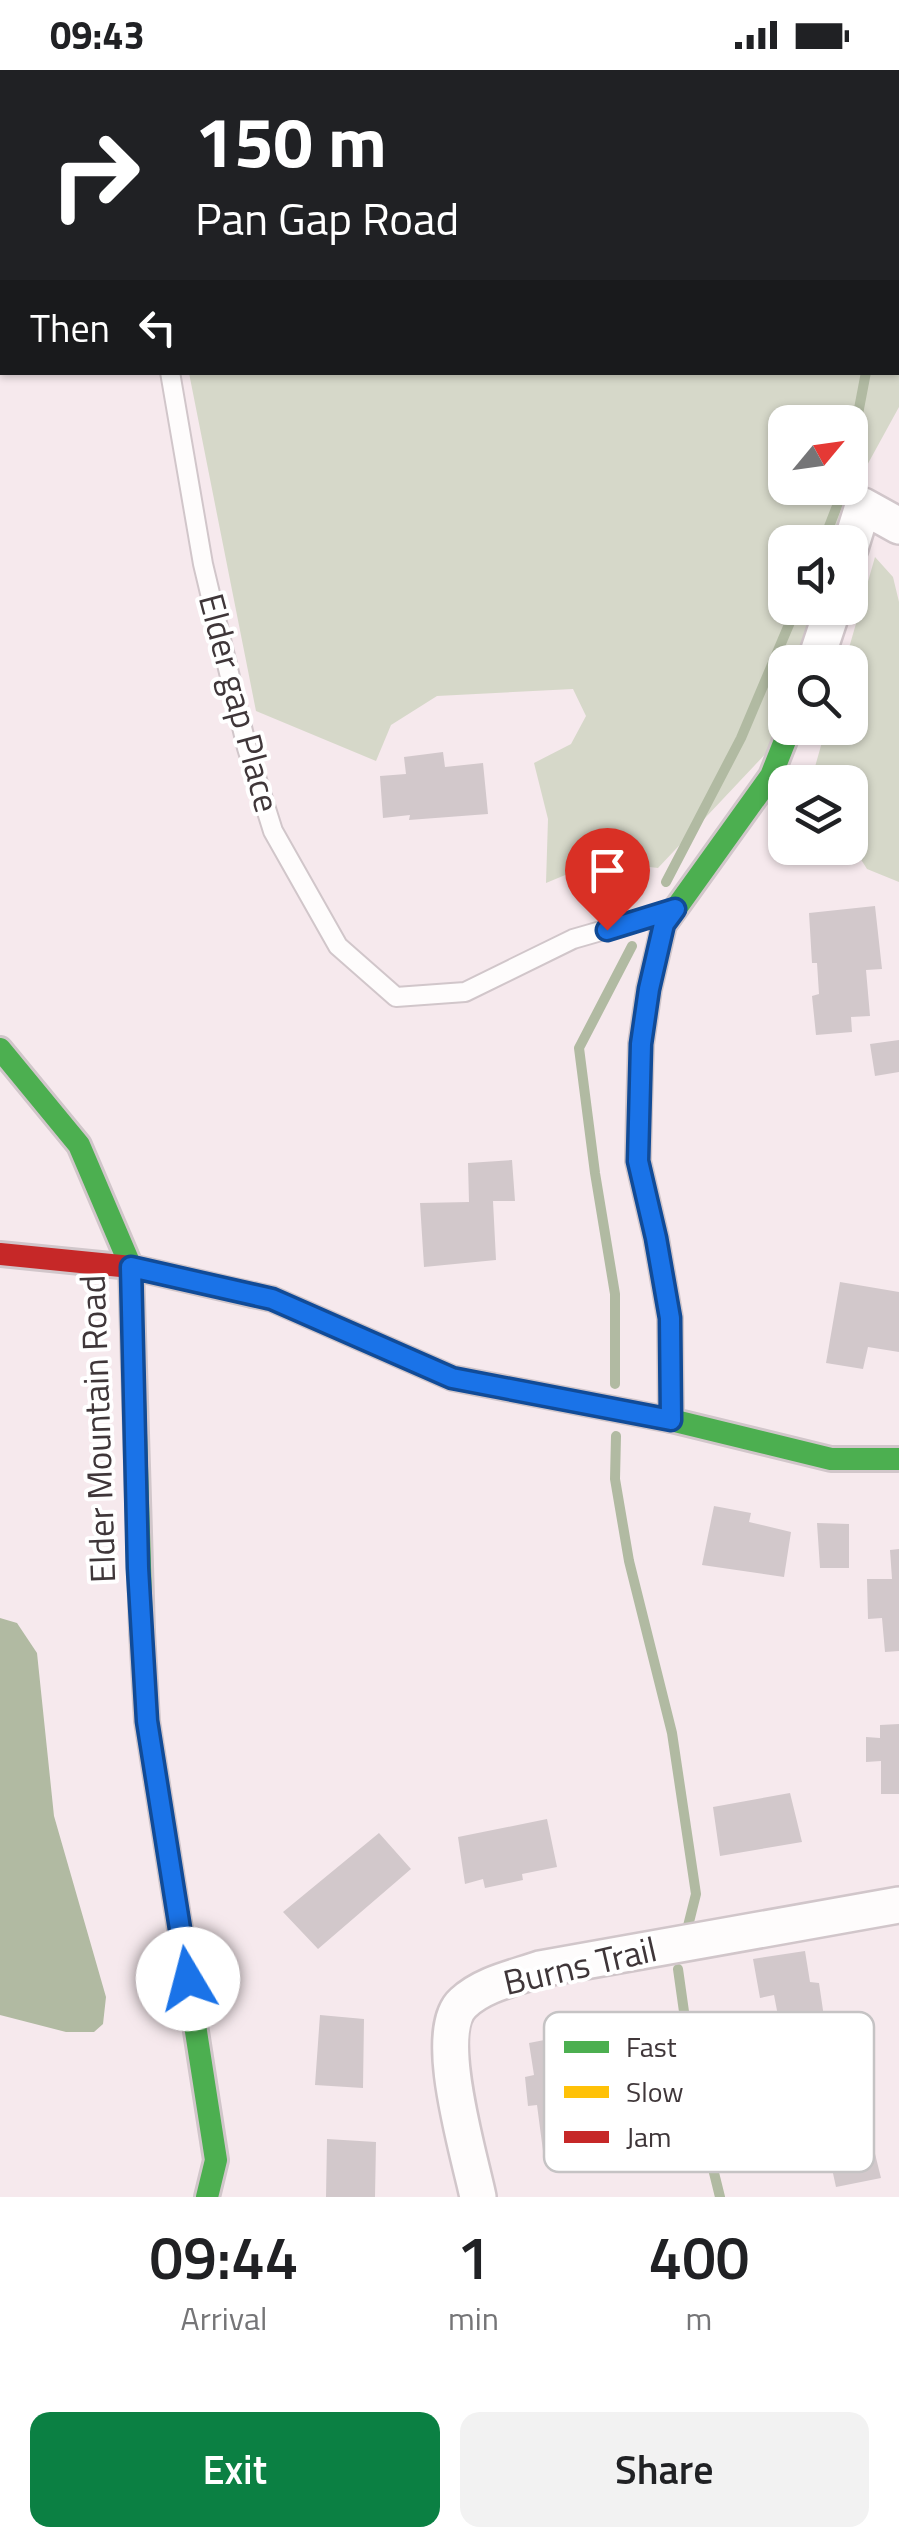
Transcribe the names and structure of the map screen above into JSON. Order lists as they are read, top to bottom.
{
  "streets": {
    "street": ["Elder Mountain Road", "Burns Trail"],
    "lane": ["Elder gap Place"]
  },
  "legend": ["Fast", "Slow", "Jam"],
  "north": "top right",
  "page": {
    "status": "09:43",
    "turn": ["150 m", "Pan Gap Road"],
    "then": "Then",
    "eta": [
      "09:44",
      "Arrival",
      "1",
      "min",
      "400",
      "m"
    ],
    "buttons": ["Exit", "Share"]
  }
}
